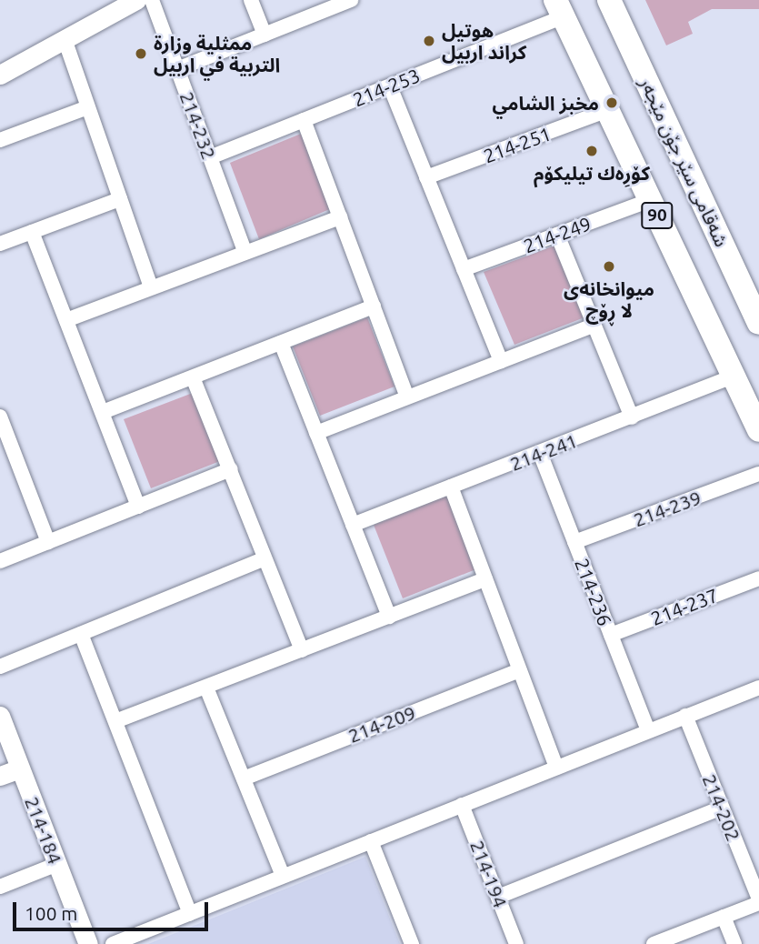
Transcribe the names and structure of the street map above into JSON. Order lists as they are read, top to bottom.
{
  "streets": {
    "highway": ["شەقامی سێر جۆن مێجەر", "90"],
    "street": [
      "214-253",
      "214-232",
      "214-251",
      "214-249",
      "214-241",
      "214-239",
      "214-236",
      "214-237",
      "214-209",
      "214-202",
      "214-184",
      "214-194"
    ]
  },
  "crossings": [
    ["214-253", "214-232"],
    ["214-253", "90"],
    ["214-251", "90"],
    ["90", "214-249"],
    ["90", "214-241"],
    ["214-241", "214-236"],
    ["214-239", "214-236"],
    ["214-236", "214-237"]
  ],
  "places": [
    "هوتيل كراند اربيل",
    "ممثلية وزارة التربية في اربيل",
    "مخبز الشامي",
    "كۆرِەك تيليكۆم",
    "میوانخانەی لا ڕۆچ"
  ],
  "scale_bar": "100 m"
}
